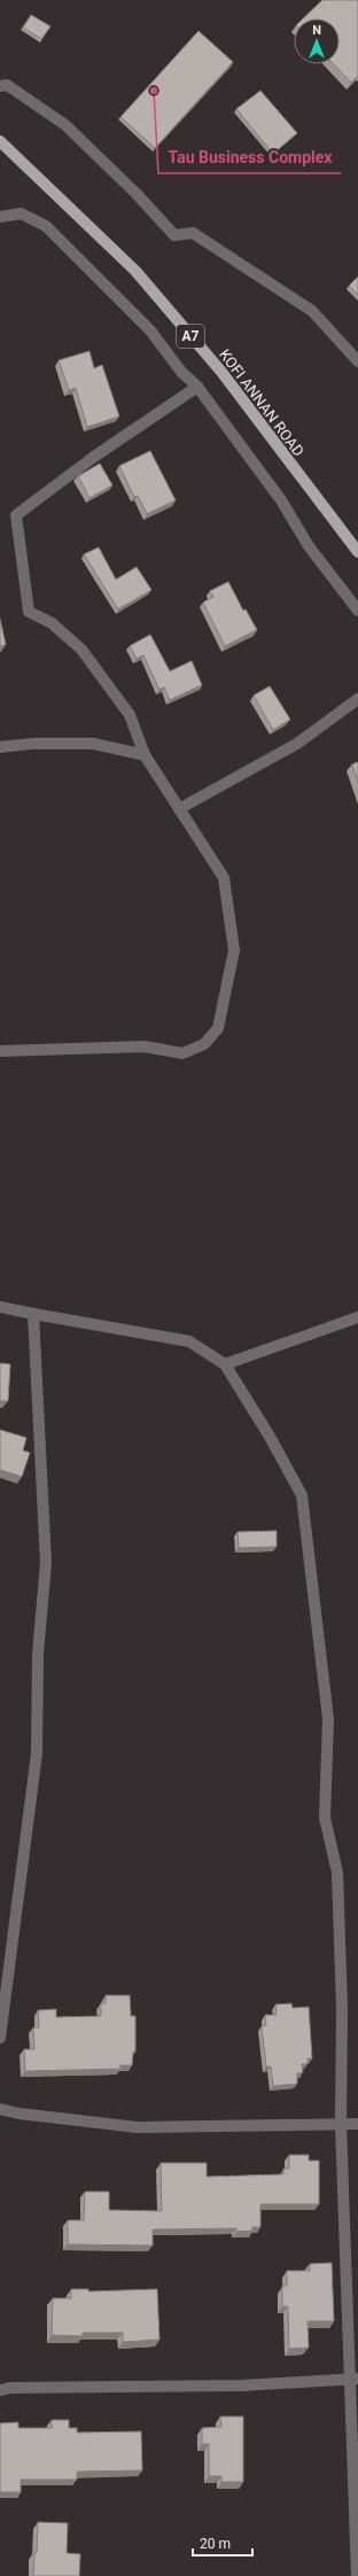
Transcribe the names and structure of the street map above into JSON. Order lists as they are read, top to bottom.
{
  "streets": {
    "main road": ["A7", "KOFI ANNAN ROAD"]
  },
  "places": ["Tau Business Complex"],
  "scale_bar": "20 m",
  "north": "top"
}
